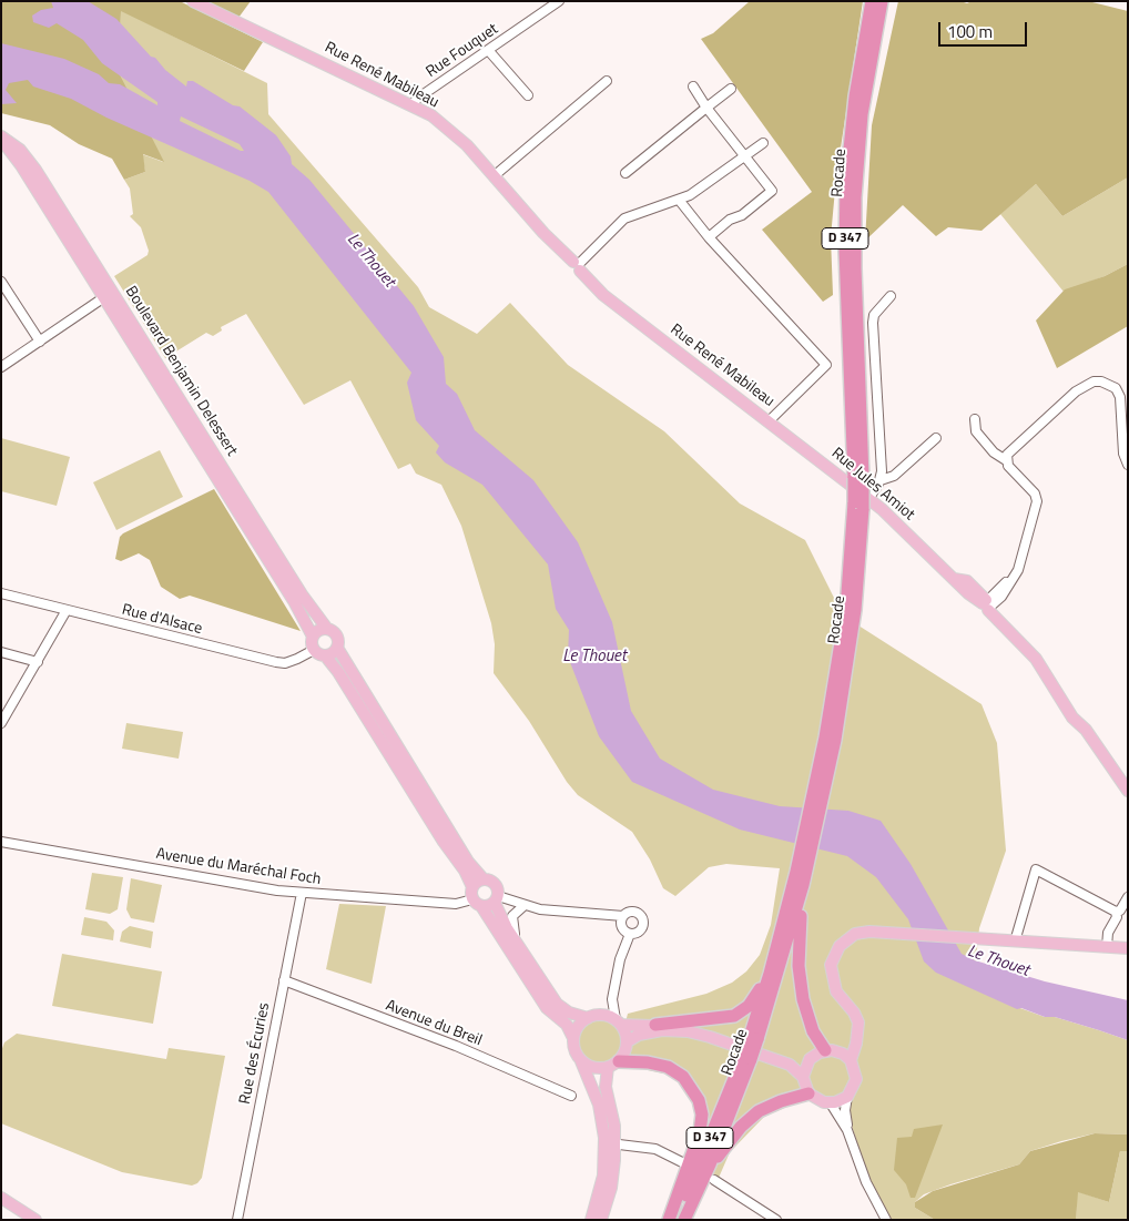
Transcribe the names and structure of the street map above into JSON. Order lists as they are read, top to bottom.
{
  "streets": {
    "highway": ["Rocade", "D 347"],
    "main road": ["Rue René Mabileau", "Boulevard Benjamin Delessert", "Rue Jules Amiot"],
    "street": [
      "Rue Fouquet",
      "Rue d'Alsace",
      "Avenue du Maréchal Foch",
      "Avenue du Breil",
      "Rue des Écuries"
    ]
  },
  "crossings": [
    ["Rue Fouquet", "Rue René Mabileau"],
    ["Rue René Mabileau", "Rue Jules Amiot"],
    ["Rocade", "D 347"],
    ["Rocade", "Rue Jules Amiot"],
    ["Boulevard Benjamin Delessert", "Rue d'Alsace"],
    ["Avenue du Maréchal Foch", "Rue des Écuries"],
    ["Avenue du Breil", "Rue des Écuries"]
  ],
  "water": ["Le Thouet"],
  "scale_bar": "100 m"
}
